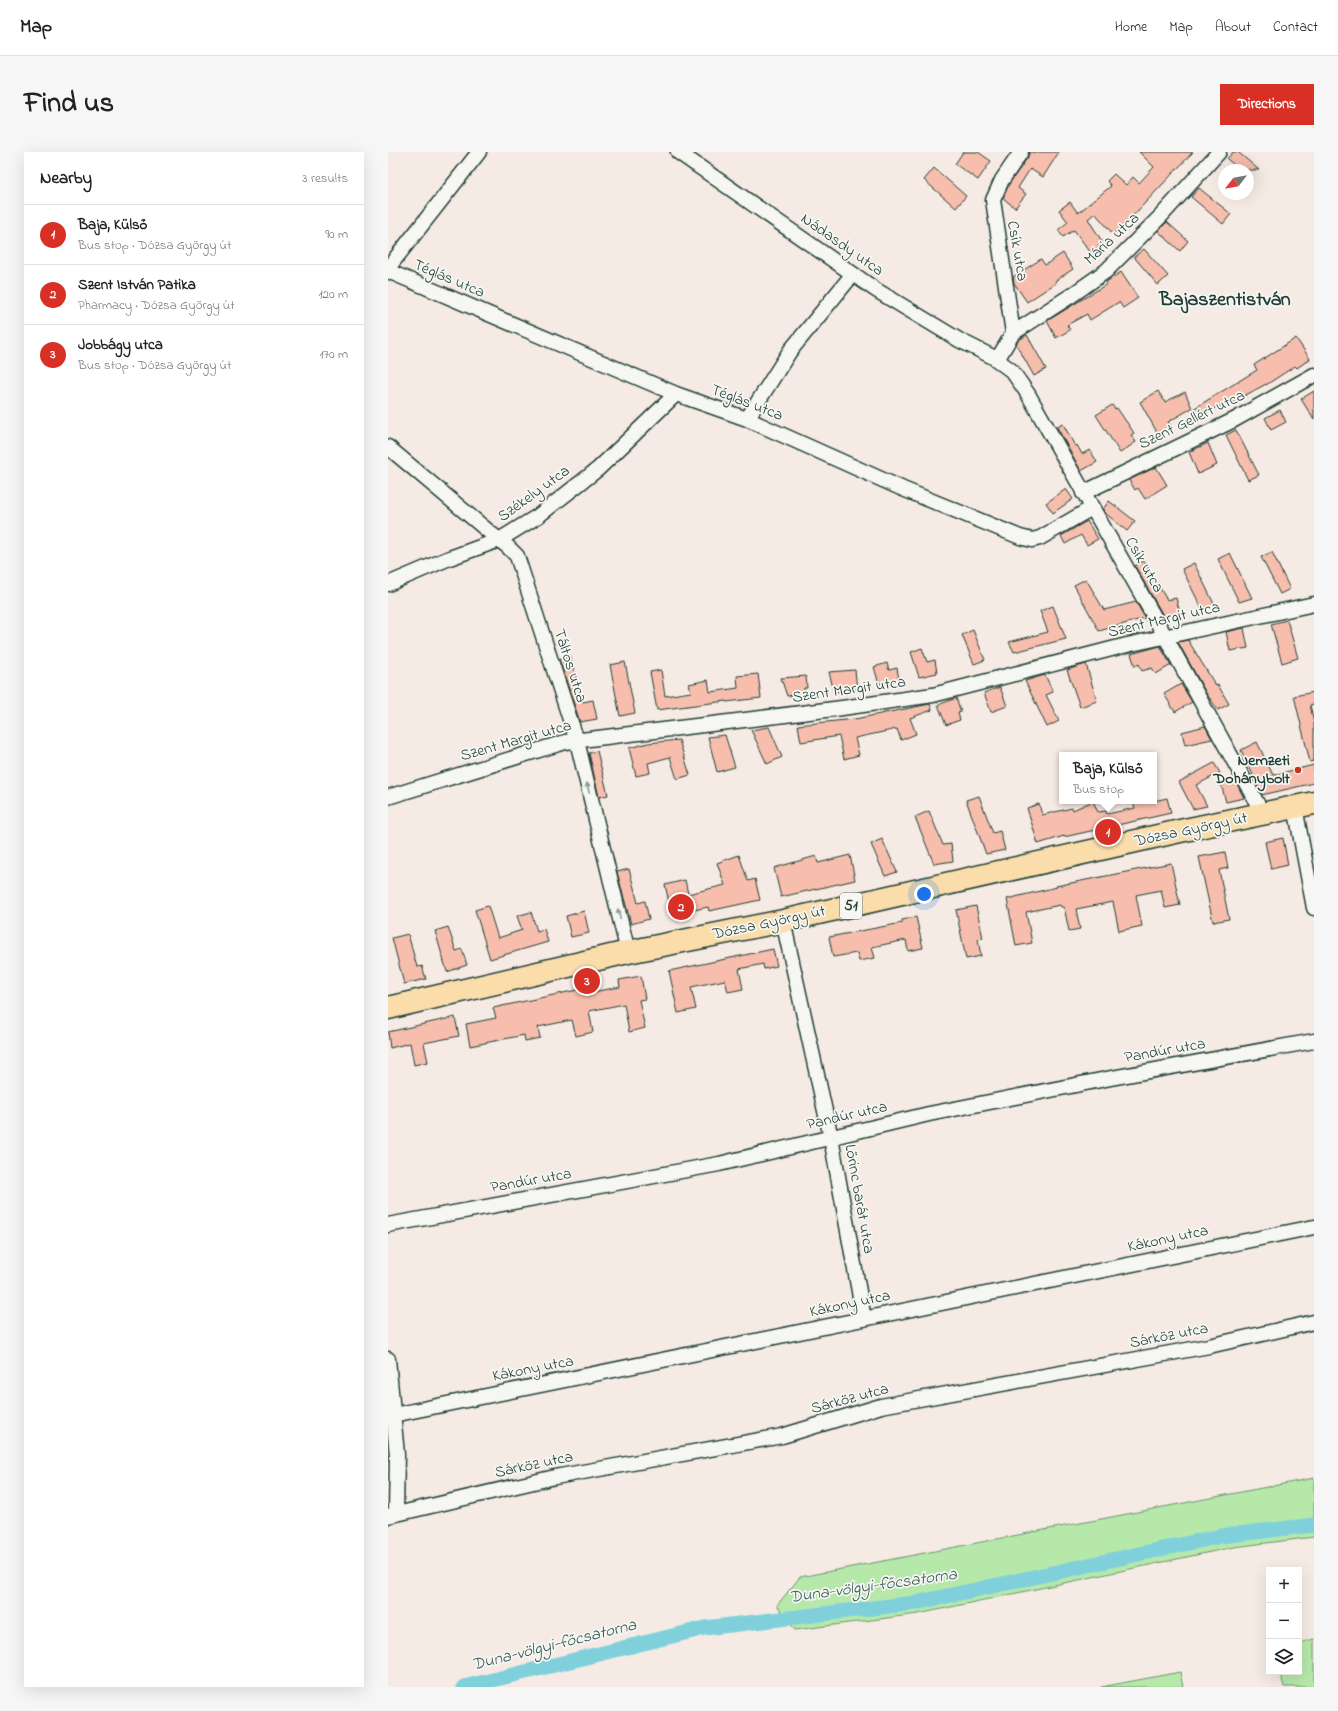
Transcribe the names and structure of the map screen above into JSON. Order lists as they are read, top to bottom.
{
  "streets": {
    "main road": ["Dózsa György út", "51"],
    "street": [
      "Mária utca",
      "Nádasdy utca",
      "Csík utca",
      "Téglás utca",
      "Szent Gellért utca",
      "Székely utca",
      "Szent Margit utca",
      "Táltos utca",
      "Pandúr utca",
      "Lőrinc barát utca",
      "Kákony utca",
      "Sárköz utca"
    ]
  },
  "crossings": [
    ["Mária utca", "Csík utca"],
    ["Nádasdy utca", "Csík utca"],
    ["Csík utca", "Téglás utca"],
    ["Csík utca", "Szent Gellért utca"],
    ["Csík utca", "Szent Margit utca"],
    ["Csík utca", "Dózsa György út"],
    ["Téglás utca", "Székely utca"],
    ["Székely utca", "Táltos utca"],
    ["Szent Margit utca", "Táltos utca"],
    ["Táltos utca", "Dózsa György út"],
    ["Dózsa György út", "Lőrinc barát utca"],
    ["Pandúr utca", "Lőrinc barát utca"],
    ["Lőrinc barát utca", "Kákony utca"]
  ],
  "one_way": ["Táltos utca"],
  "districts": ["Bajaszentistván"],
  "water": ["Duna-völgyi-főcsatorna"],
  "places": ["Nemzeti Dohánybolt"],
  "north": "bottom left",
  "page": {
    "header": "Map",
    "nav": [
      "Home",
      "Map",
      "About",
      "Contact"
    ],
    "title": "Find us",
    "buttons": "Directions",
    "heading": ["Nearby", "3 results"],
    "list": [
      {
        "mark": "1",
        "name": "Baja, Külső",
        "note": "Bus stop · Dózsa György út",
        "value": "90 m"
      },
      {
        "mark": "2",
        "name": "Szent István Patika",
        "note": "Pharmacy · Dózsa György út",
        "value": "120 m"
      },
      {
        "mark": "3",
        "name": "Jobbágy utca",
        "note": "Bus stop · Dózsa György út",
        "value": "170 m"
      }
    ],
    "popup": ["Baja, Külső", "Bus stop"],
    "pins": ["1", "2", "3"],
    "map_buttons": ["+", "−"]
  }
}
